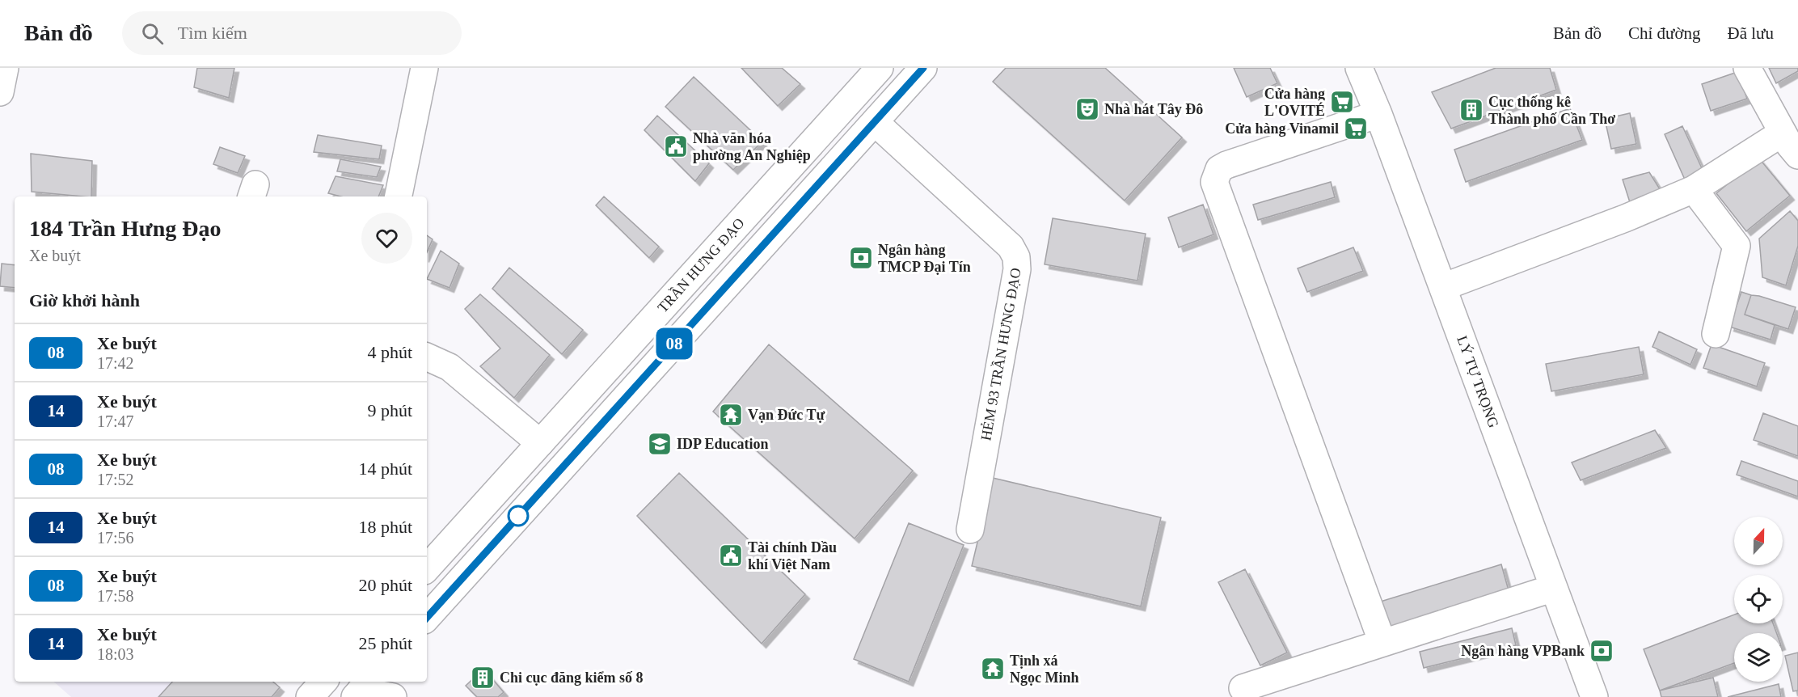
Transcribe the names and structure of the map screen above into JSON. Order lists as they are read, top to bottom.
{
  "streets": {
    "main road": ["TRẦN HƯNG ĐẠO", "HẺM 93 TRẦN HƯNG ĐẠO", "LÝ TỰ TRỌNG"]
  },
  "places": {
    "supermarket": ["Cửa hàng L'OVITÉ", "Cửa hàng Vinamil"],
    "theatre": ["Nhà hát Tây Đô"],
    "building": ["Cục thống kê Thành phố Cần Thơ", "Chi cục đăng kiểm số 8"],
    "public building": ["Nhà văn hóa phường An Nghiệp", "Tài chính Dầu khí Việt Nam"],
    "bank": ["Ngân hàng TMCP Đại Tín", "Ngân hàng VPBank"],
    "temple": ["Vạn Đức Tự", "Tịnh xá Ngọc Minh"],
    "school or university": ["IDP Education"]
  },
  "lines": ["bus line 08"],
  "north": "top",
  "page": {
    "header": "Bản đồ",
    "search": "Tìm kiếm",
    "nav": ["Bản đồ", "Chỉ đường", "Đã lưu"],
    "on_map": "08",
    "heading": [
      ["184 Trần Hưng Đạo", "Xe buýt"],
      "Giờ khởi hành"
    ],
    "list": [
      {
        "mark": "08",
        "name": "Xe buýt",
        "note": "17:42",
        "value": "4 phút"
      },
      {
        "mark": "14",
        "name": "Xe buýt",
        "note": "17:47",
        "value": "9 phút"
      },
      {
        "mark": "08",
        "name": "Xe buýt",
        "note": "17:52",
        "value": "14 phút"
      },
      {
        "mark": "14",
        "name": "Xe buýt",
        "note": "17:56",
        "value": "18 phút"
      },
      {
        "mark": "08",
        "name": "Xe buýt",
        "note": "17:58",
        "value": "20 phút"
      },
      {
        "mark": "14",
        "name": "Xe buýt",
        "note": "18:03",
        "value": "25 phút"
      }
    ]
  }
}
